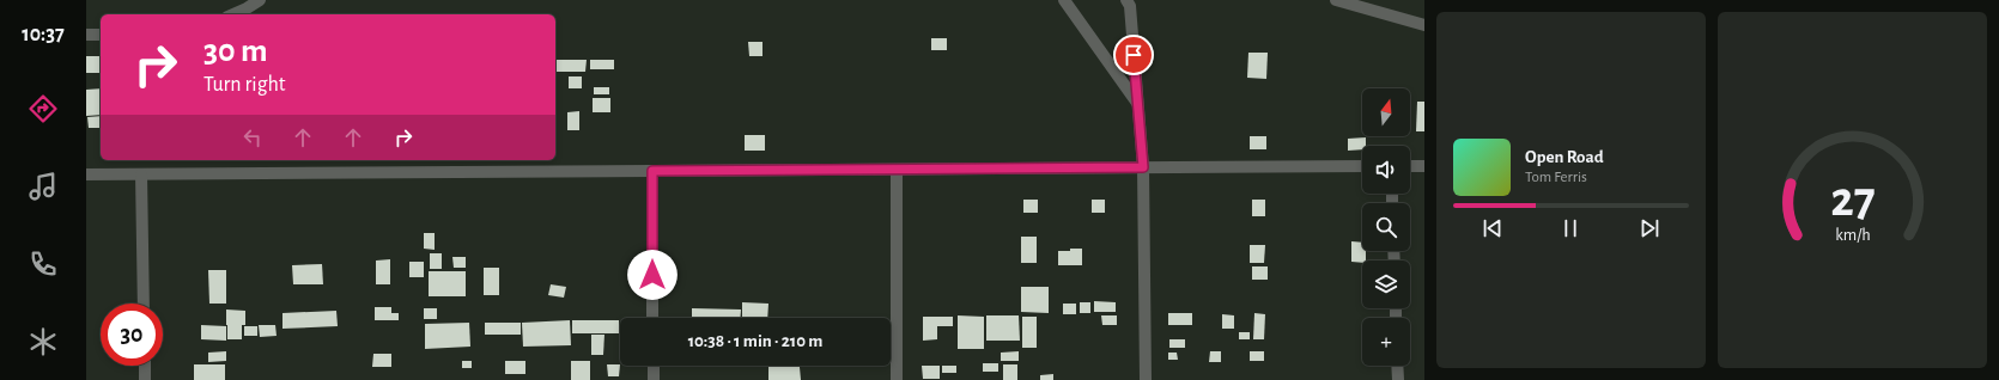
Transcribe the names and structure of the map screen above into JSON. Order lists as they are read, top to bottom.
{
  "north": "top",
  "page": {
    "tabs": "10:37",
    "turn": ["30 m", "Turn right"],
    "map_buttons": "+",
    "song": ["Open Road", "Tom Ferris"],
    "limit": "30",
    "trip": "10:38 · 1 min · 210 m",
    "gauge": ["27", "km/h"]
  }
}
